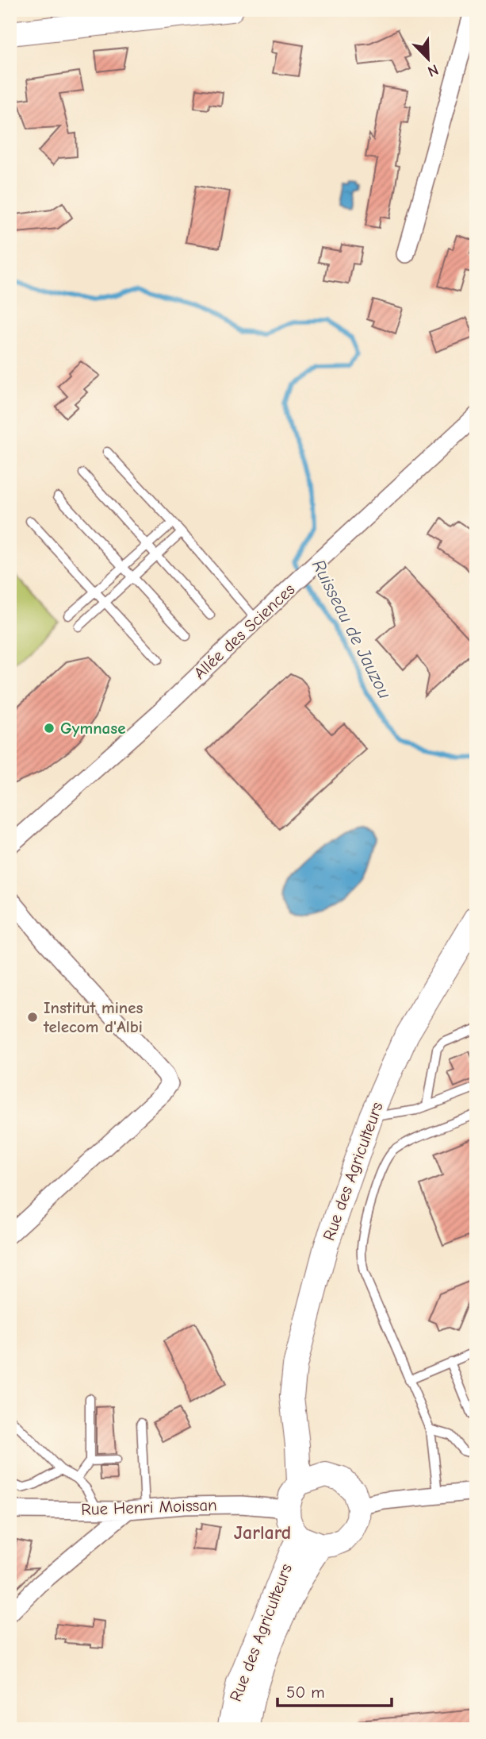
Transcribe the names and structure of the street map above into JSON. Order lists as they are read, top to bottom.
{
  "streets": {
    "street": ["Allée des Sciences", "Rue des Agriculteurs", "Rue Henri Moissan"]
  },
  "crossings": [
    ["Rue des Agriculteurs", "Rue Henri Moissan"]
  ],
  "districts": ["Jarlard"],
  "water": ["Ruisseau de Jauzou"],
  "places": ["Gymnase", "Institut mines telecom d'Albi"],
  "scale_bar": "50 m",
  "north": "bottom right"
}
